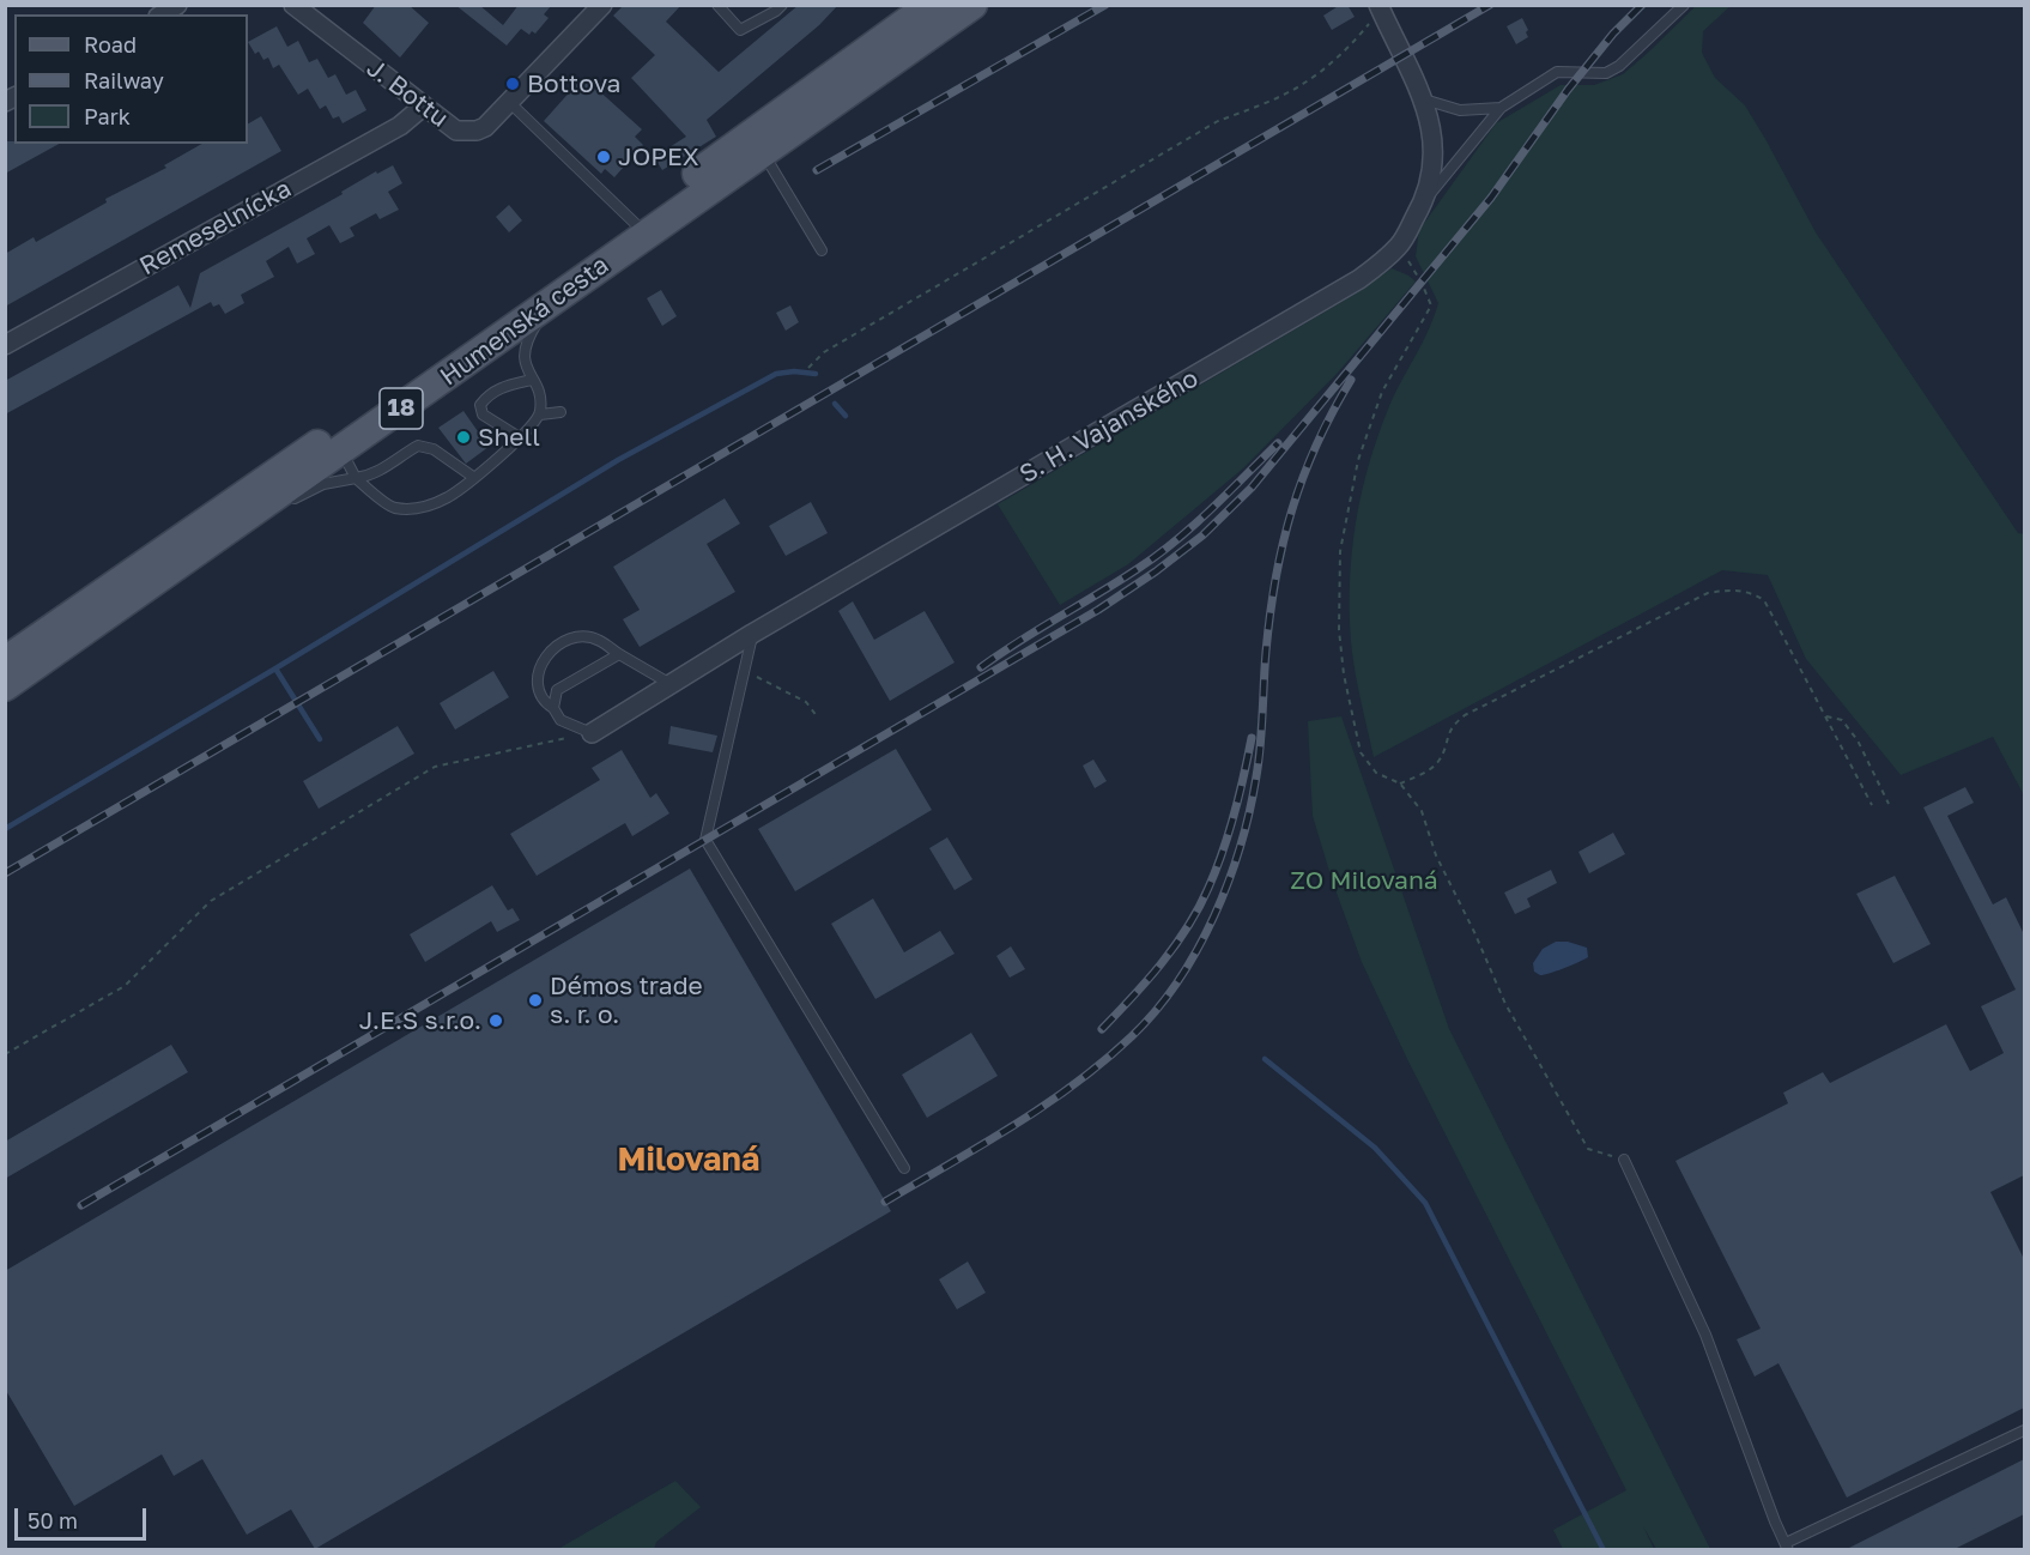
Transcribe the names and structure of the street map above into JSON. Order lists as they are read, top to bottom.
{
  "streets": {
    "main road": ["Humenská cesta", "18"],
    "street": ["J. Bottu", "Remeselnícka", "S. H. Vajanského"]
  },
  "crossings": [
    ["J. Bottu", "Remeselnícka"]
  ],
  "districts": ["Milovaná"],
  "parks": ["ZO Milovaná"],
  "places": [
    "Bottova",
    "JOPEX",
    "Shell",
    "Démos trade s. r. o.",
    "J.E.S s.r.o."
  ],
  "legend": ["Road", "Railway", "Park"],
  "scale_bar": "50 m"
}
